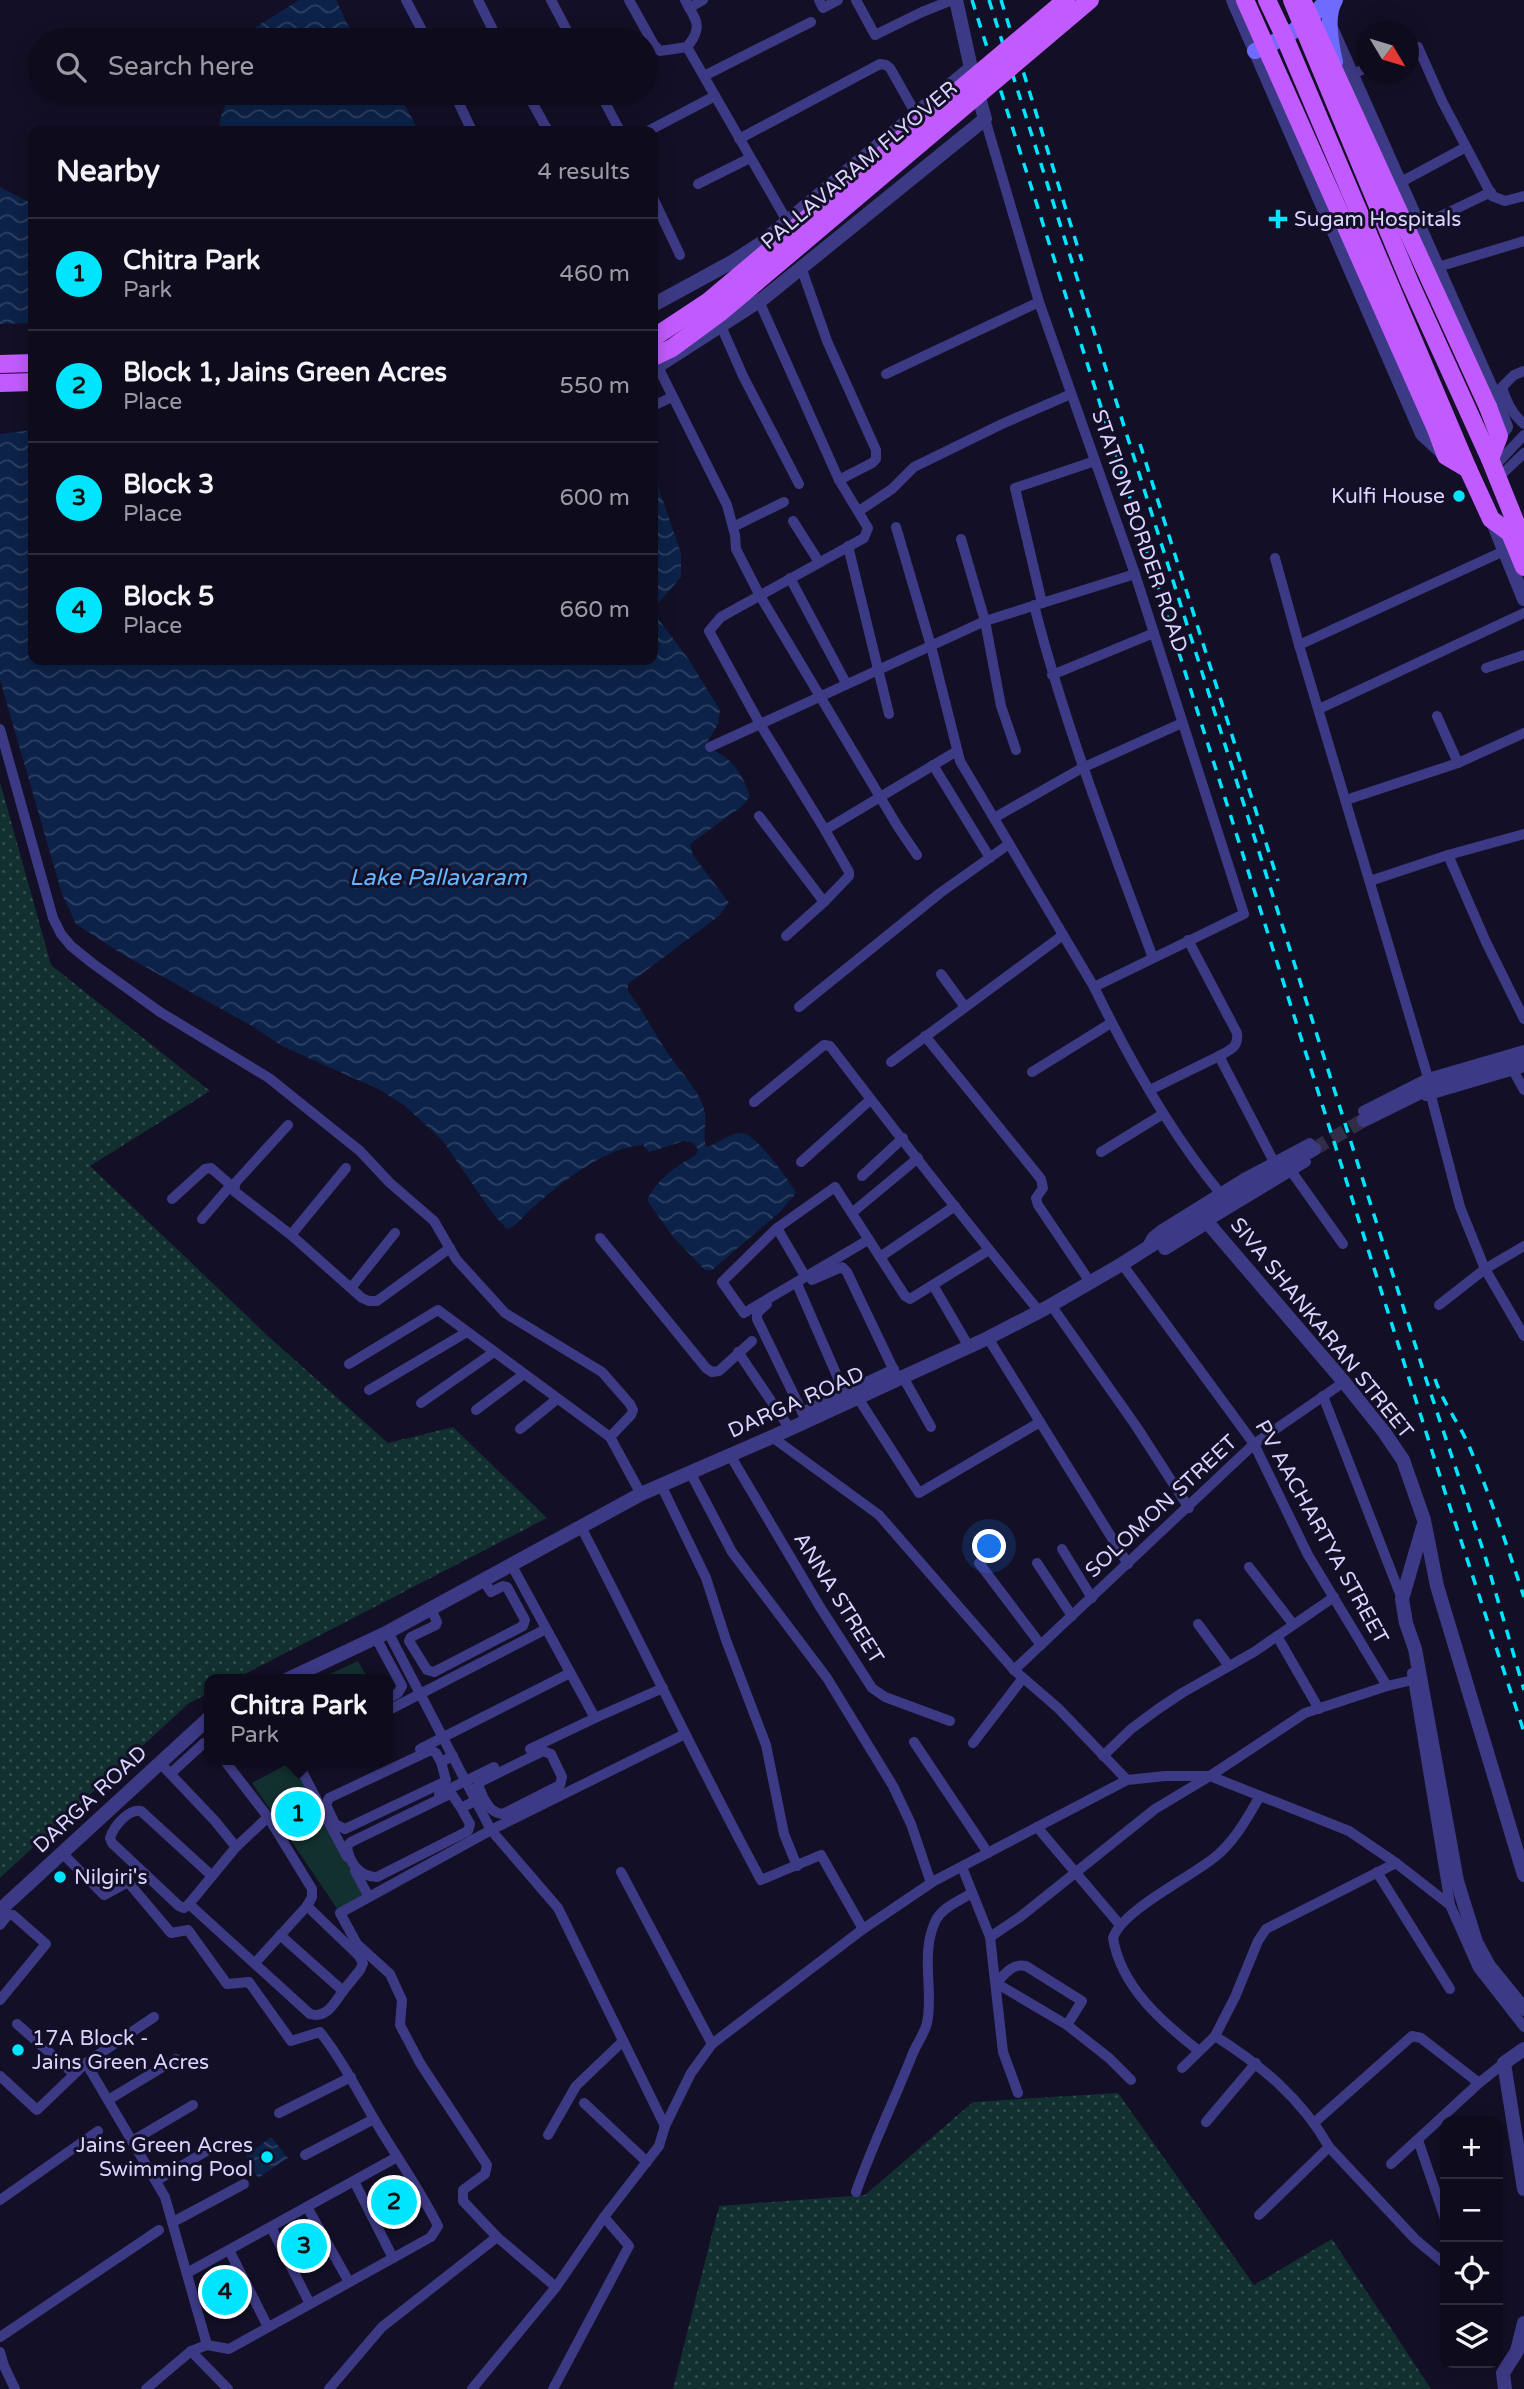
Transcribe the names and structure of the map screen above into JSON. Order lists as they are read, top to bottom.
{
  "streets": {
    "main road": ["PALLAVARAM FLYOVER"],
    "street": [
      "STATION BORDER ROAD",
      "SIVA SHANKARAN STREET",
      "DARGA ROAD",
      "SOLOMON STREET",
      "PV AACHARTYA STREET",
      "ANNA STREET"
    ]
  },
  "crossings": [
    ["SIVA SHANKARAN STREET", "SOLOMON STREET"],
    ["DARGA ROAD", "PV AACHARTYA STREET"],
    ["DARGA ROAD", "ANNA STREET"],
    ["SOLOMON STREET", "PV AACHARTYA STREET"]
  ],
  "water": ["Lake Pallavaram"],
  "places": {
    "health": ["Sugam Hospitals"],
    "other": [
      "Kulfi House",
      "Nilgiri's",
      "17A Block - Jains Green Acres",
      "Jains Green Acres Swimming Pool"
    ]
  },
  "north": "bottom right",
  "page": {
    "search": "Search here",
    "heading": ["Nearby", "4 results"],
    "list": [
      {
        "mark": "1",
        "name": "Chitra Park",
        "note": "Park",
        "value": "460 m"
      },
      {
        "mark": "2",
        "name": "Block 1, Jains Green Acres",
        "note": "Place",
        "value": "550 m"
      },
      {
        "mark": "3",
        "name": "Block 3",
        "note": "Place",
        "value": "600 m"
      },
      {
        "mark": "4",
        "name": "Block 5",
        "note": "Place",
        "value": "660 m"
      }
    ],
    "popup": ["Chitra Park", "Park"],
    "pins": [
      "1",
      "2",
      "3",
      "4"
    ],
    "map_buttons": ["+", "−"]
  }
}
